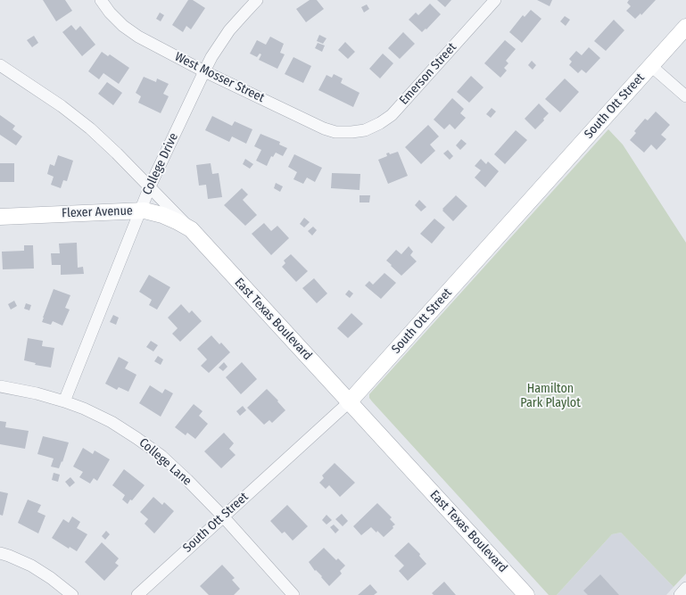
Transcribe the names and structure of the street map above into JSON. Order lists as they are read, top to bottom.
{
  "streets": {
    "street": [
      "Emerson Street",
      "West Mosser Street",
      "South Ott Street",
      "College Drive",
      "Flexer Avenue",
      "East Texas Boulevard",
      "College Lane"
    ]
  },
  "crossings": [
    ["Emerson Street", "West Mosser Street"],
    ["West Mosser Street", "College Drive"],
    ["South Ott Street", "East Texas Boulevard"],
    ["South Ott Street", "College Lane"],
    ["College Drive", "Flexer Avenue"],
    ["College Drive", "East Texas Boulevard"],
    ["College Drive", "College Lane"],
    ["Flexer Avenue", "East Texas Boulevard"]
  ],
  "parks": ["Hamilton Park Playlot"]
}
